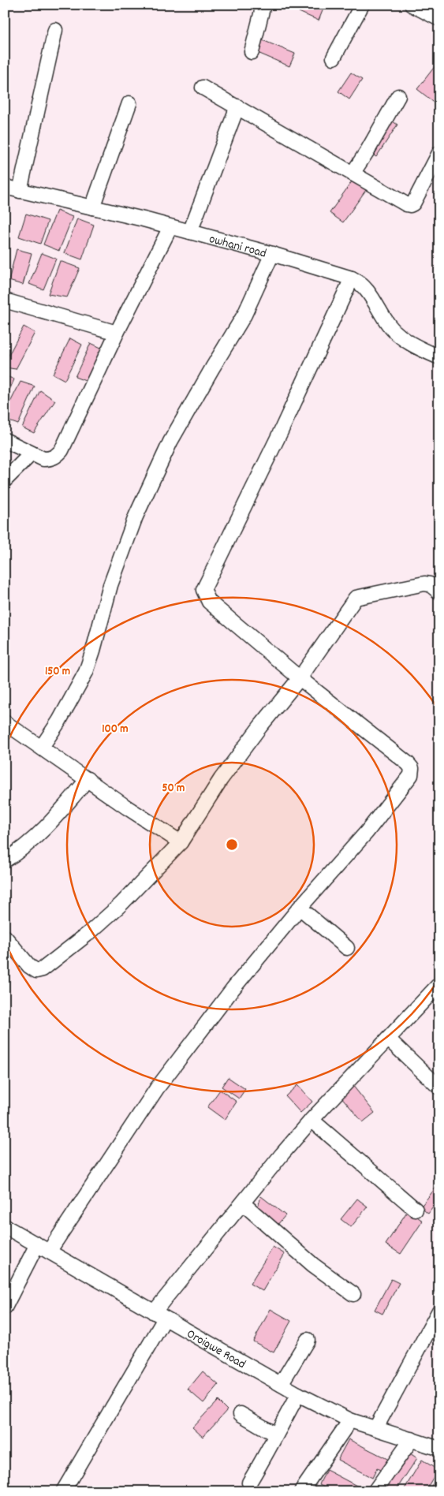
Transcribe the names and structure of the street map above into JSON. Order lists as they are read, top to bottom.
{
  "streets": {
    "street": ["owhani road", "Oroigwe Road"]
  },
  "rings": ["150 m", "100 m", "50 m"]
}
